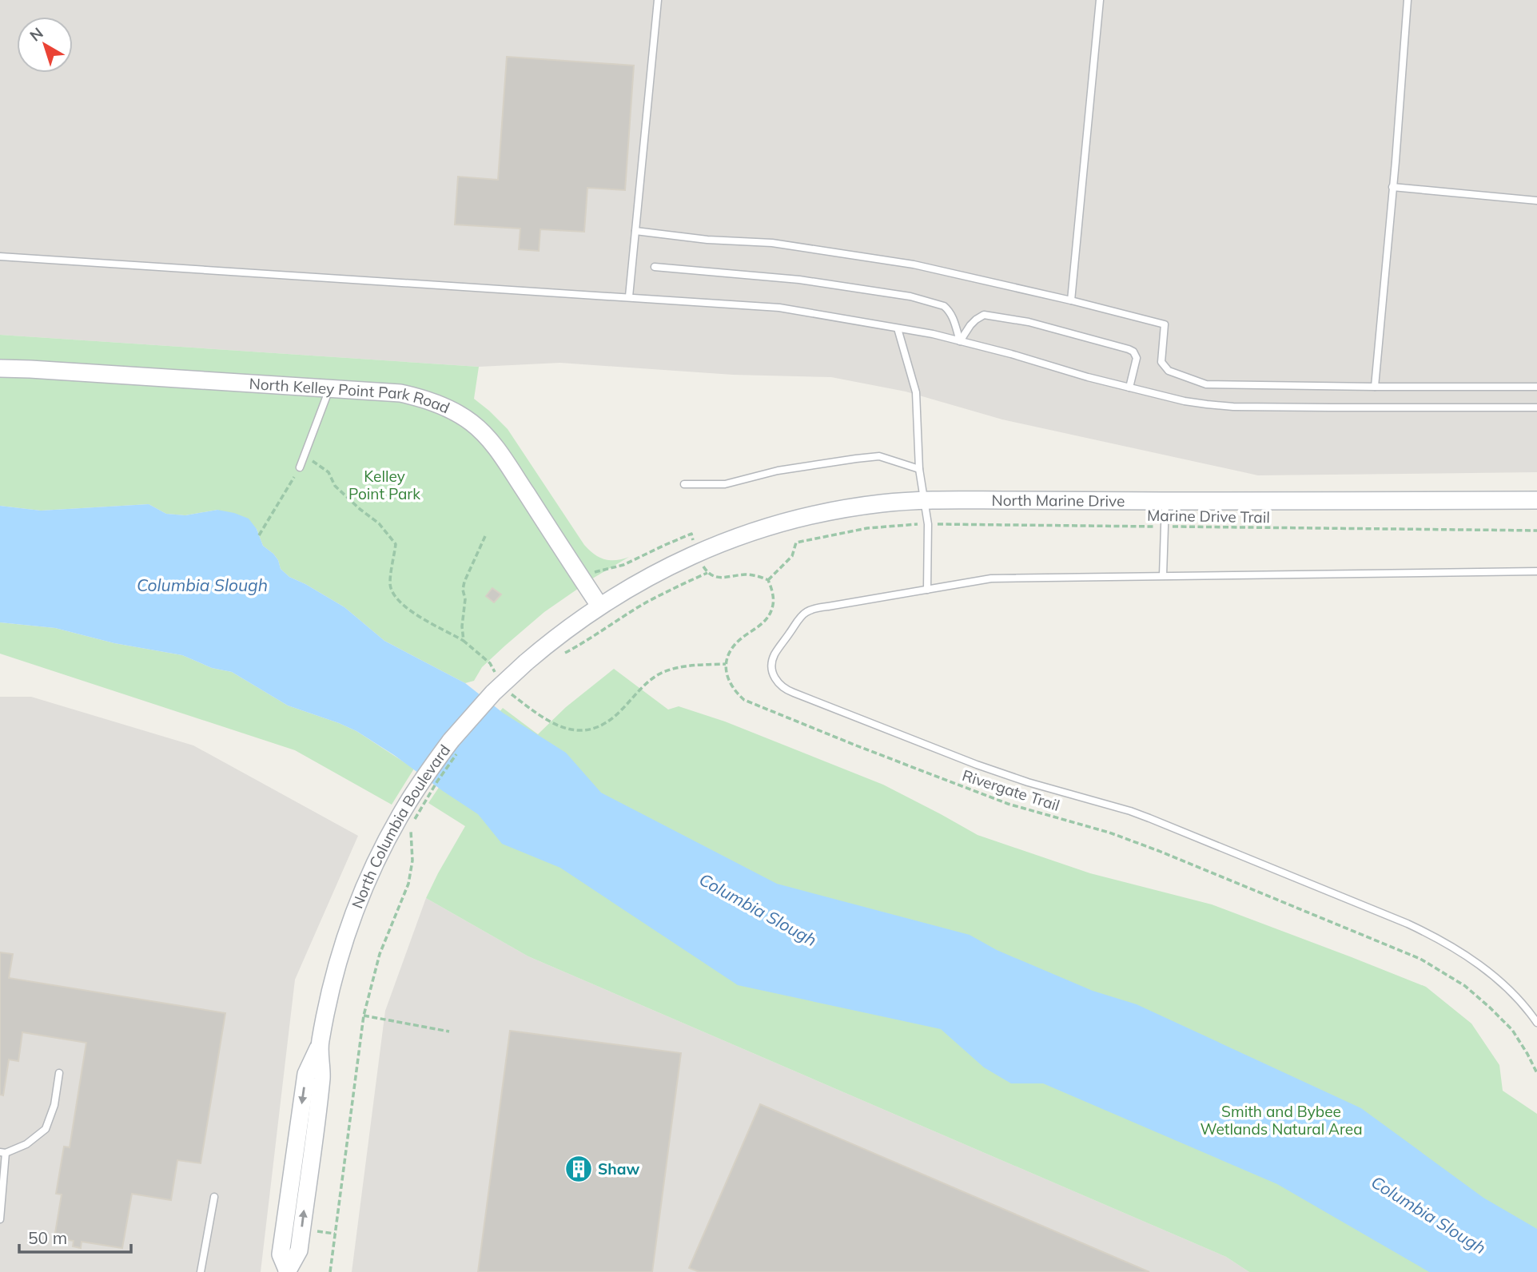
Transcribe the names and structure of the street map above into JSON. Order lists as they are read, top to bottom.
{
  "streets": {
    "main road": ["North Kelley Point Park Road", "North Marine Drive", "North Columbia Boulevard"],
    "path": ["Marine Drive Trail", "Rivergate Trail"]
  },
  "crossings": [
    ["North Kelley Point Park Road", "North Marine Drive"],
    ["North Kelley Point Park Road", "North Columbia Boulevard"],
    ["North Marine Drive", "North Columbia Boulevard"]
  ],
  "water": ["Columbia Slough"],
  "parks": ["Kelley Point Park", "Smith and Bybee Wetlands Natural Area"],
  "places": {
    "building": ["Shaw"]
  },
  "scale_bar": "50 m",
  "north": "top left"
}
